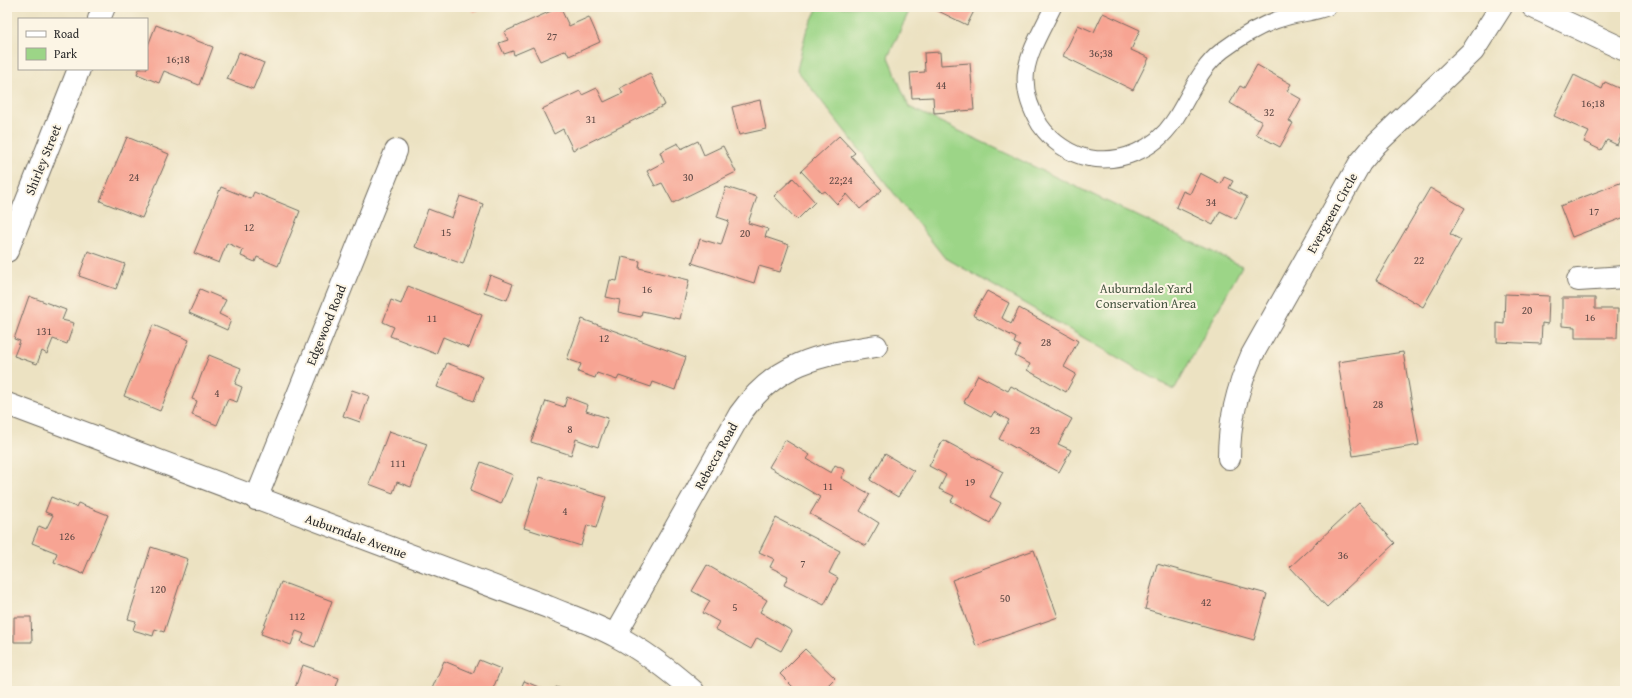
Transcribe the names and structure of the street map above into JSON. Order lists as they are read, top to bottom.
{
  "streets": {
    "street": [
      "Shirley Street",
      "Evergreen Circle",
      "Edgewood Road",
      "Rebecca Road",
      "Auburndale Avenue"
    ]
  },
  "crossings": [
    ["Edgewood Road", "Auburndale Avenue"],
    ["Rebecca Road", "Auburndale Avenue"]
  ],
  "parks": ["Auburndale Yard Conservation Area"],
  "house_numbers": [
    "27",
    "36;38",
    "16;18",
    "44",
    "16;18",
    "32",
    "31",
    "24",
    "30",
    "22;24",
    "34",
    "17",
    "12",
    "15",
    "20",
    "22",
    "16",
    "20",
    "16",
    "11",
    "131",
    "12",
    "28",
    "4",
    "28",
    "8",
    "23",
    "111",
    "19",
    "11",
    "4",
    "126",
    "36",
    "7",
    "120",
    "50",
    "42",
    "5",
    "112"
  ],
  "legend": ["Road", "Park"]
}
